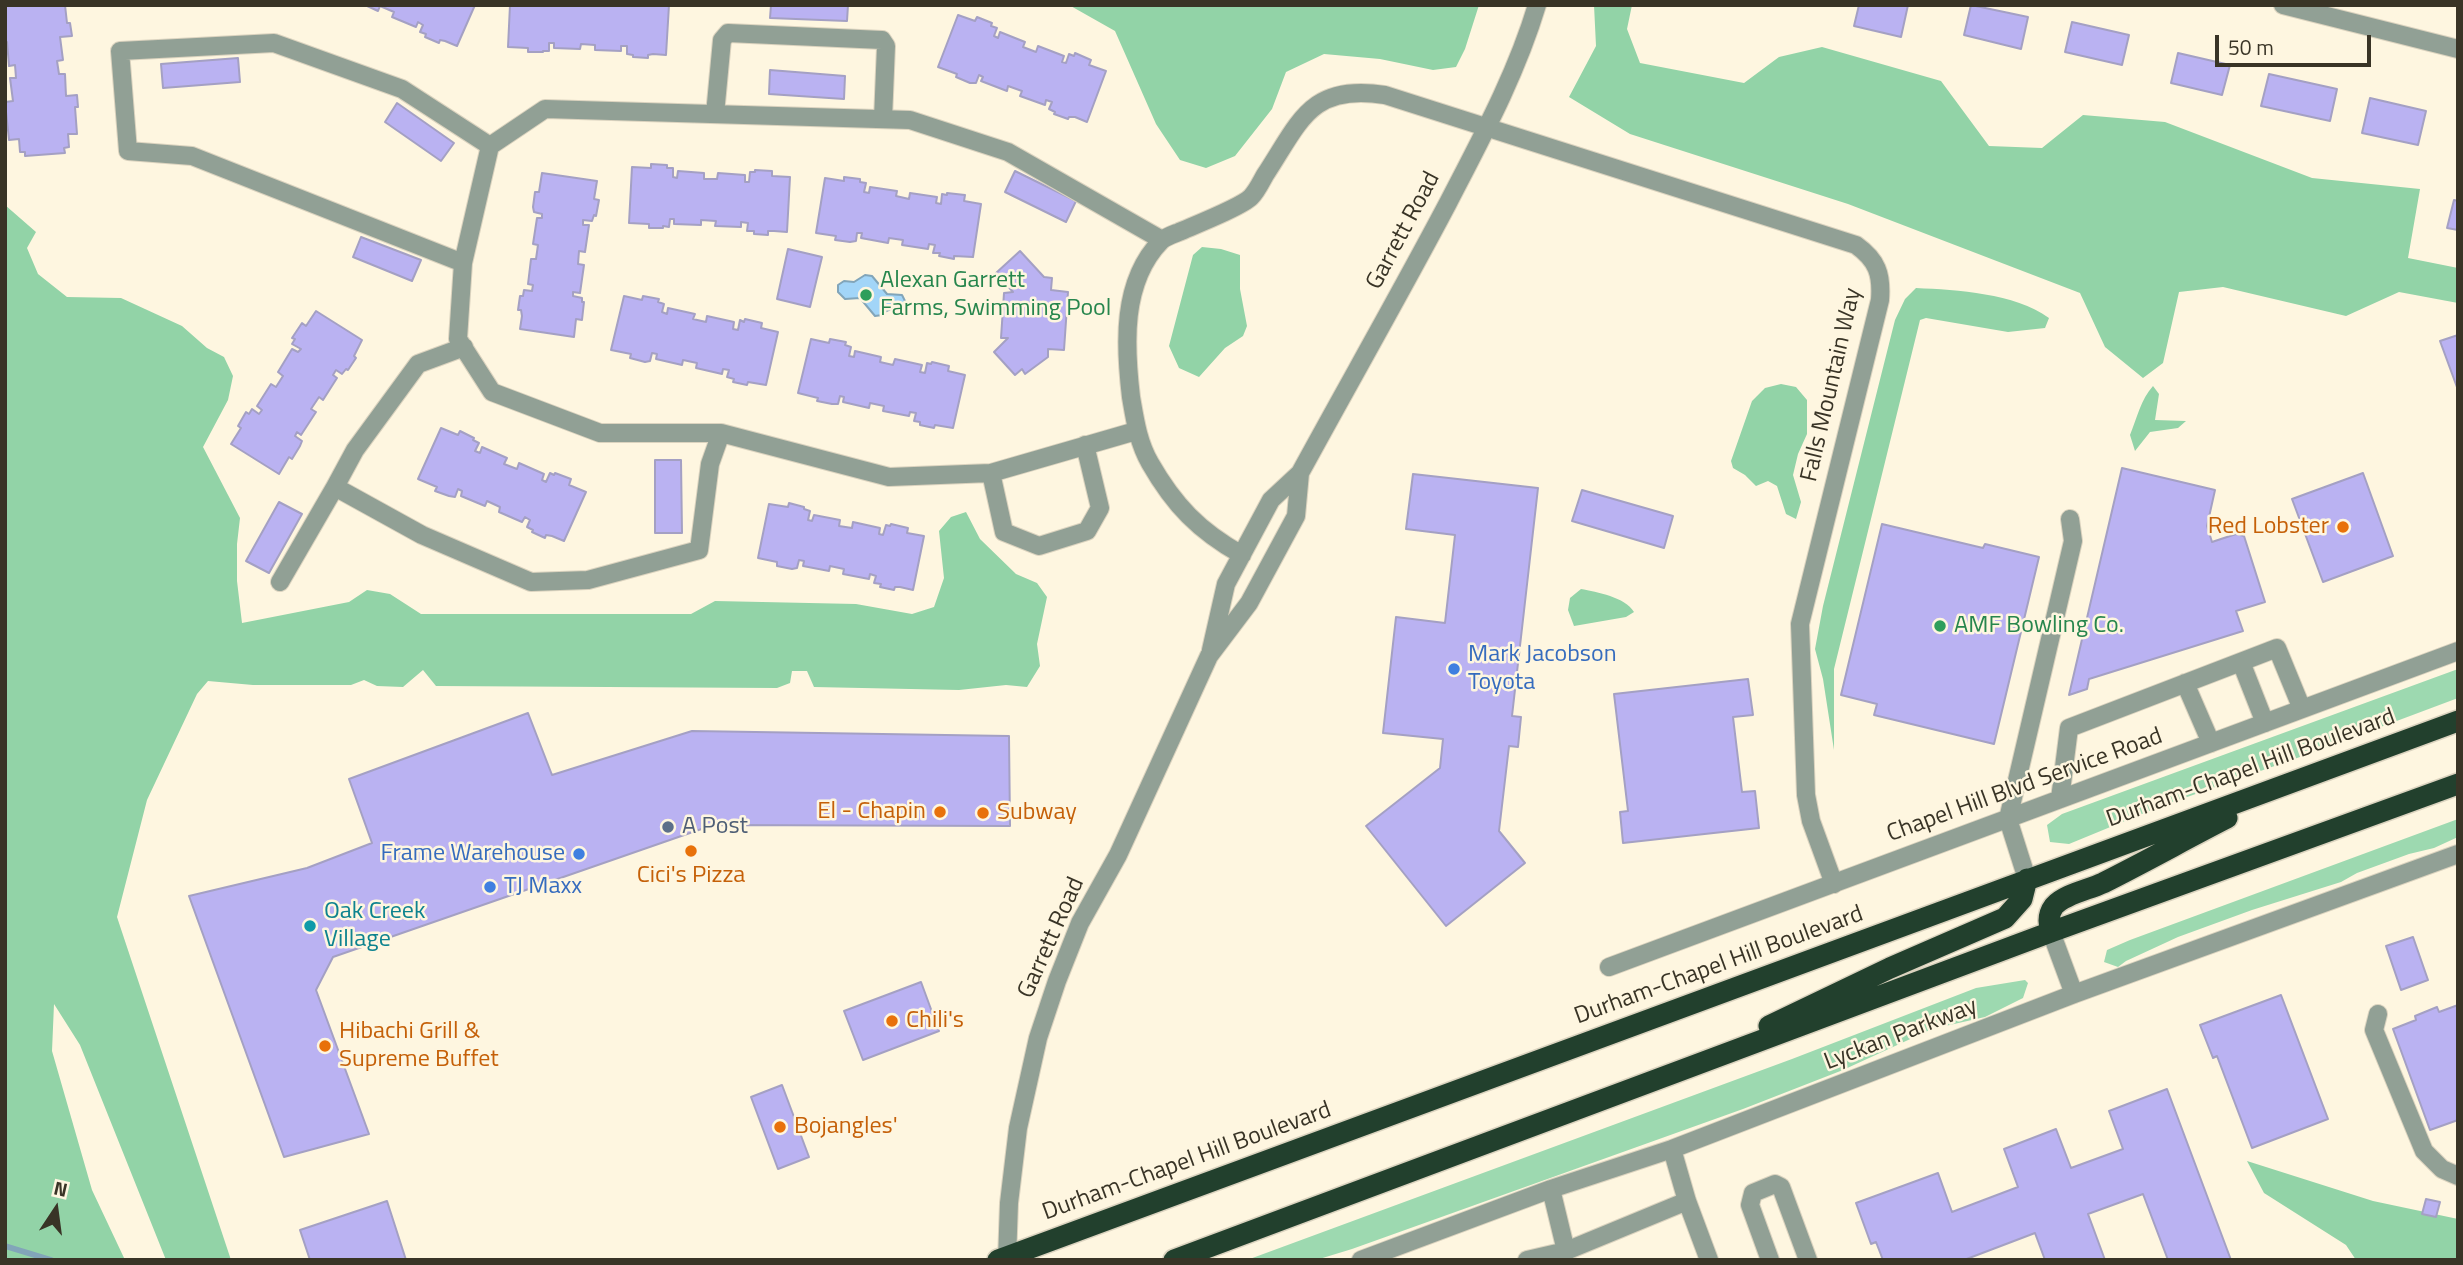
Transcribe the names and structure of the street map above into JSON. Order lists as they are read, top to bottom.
{
  "streets": {
    "highway": ["Durham-Chapel Hill Boulevard"],
    "street": [
      "Garrett Road",
      "Falls Mountain Way",
      "Chapel Hill Blvd Service Road",
      "Lyckan Parkway"
    ]
  },
  "crossings": [
    ["Garrett Road", "Falls Mountain Way"],
    ["Garrett Road", "Durham-Chapel Hill Boulevard"],
    ["Falls Mountain Way", "Chapel Hill Blvd Service Road"]
  ],
  "places": [
    "Alexan Garrett Farms, Swimming Pool",
    "Red Lobster",
    "AMF Bowling Co.",
    "Mark Jacobson Toyota",
    "El - Chapin",
    "Subway",
    "A Post",
    "Cici's Pizza",
    "Frame Warehouse",
    "TJ Maxx",
    "Oak Creek Village",
    "Chili's",
    "Hibachi Grill & Supreme Buffet",
    "Bojangles'"
  ],
  "scale_bar": "50 m",
  "north": "top"
}
